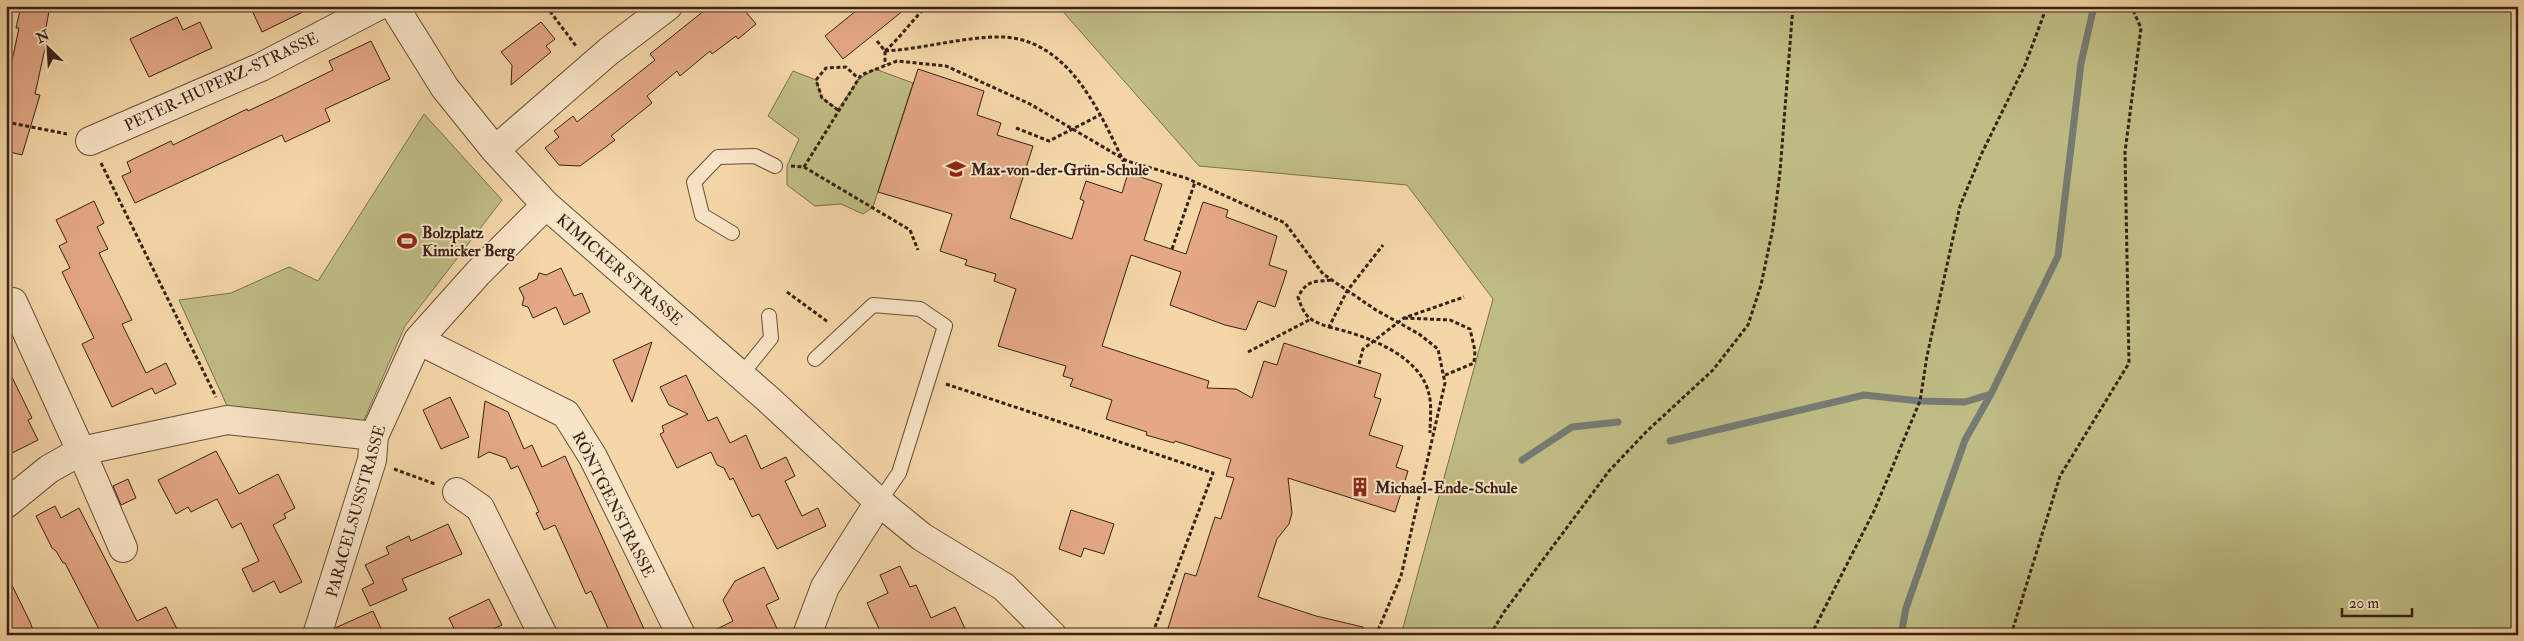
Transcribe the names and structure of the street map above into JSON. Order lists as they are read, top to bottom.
{
  "streets": {
    "street": [
      "PETER-HUPERZ-STRASSE",
      "KIMICKER STRASSE",
      "RÖNTGENSTRASSE",
      "PARACELSUSSTRASSE"
    ]
  },
  "crossings": [
    ["KIMICKER STRASSE", "PARACELSUSSTRASSE"],
    ["RÖNTGENSTRASSE", "PARACELSUSSTRASSE"]
  ],
  "places": {
    "school or university": ["Max-von-der-Grün-Schule"],
    "sports": ["Bolzplatz Kimicker Berg"],
    "building": ["Michael-Ende-Schule"]
  },
  "scale_bar": "20 m",
  "north": "top left"
}
